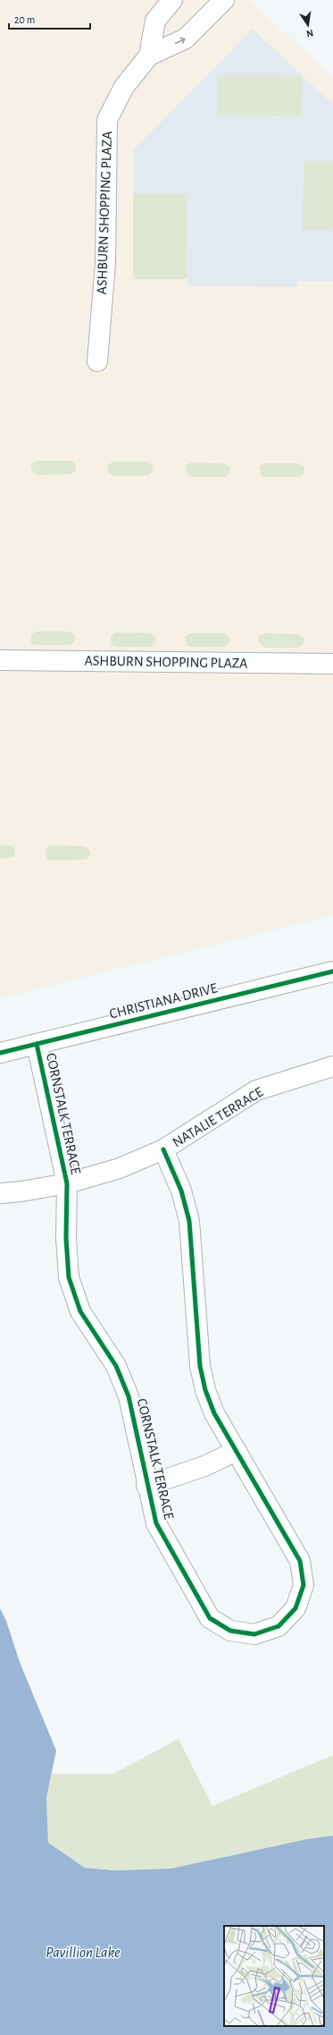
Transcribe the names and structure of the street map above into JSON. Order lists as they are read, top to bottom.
{
  "streets": {
    "street": [
      "ASHBURN SHOPPING PLAZA",
      "CHRISTIANA DRIVE",
      "CORNSTALK TERRACE",
      "NATALIE TERRACE"
    ]
  },
  "crossings": [
    ["CHRISTIANA DRIVE", "CORNSTALK TERRACE"],
    ["CORNSTALK TERRACE", "NATALIE TERRACE"]
  ],
  "water": ["Pavillion Lake"],
  "scale_bar": "20 m",
  "north": "bottom"
}
